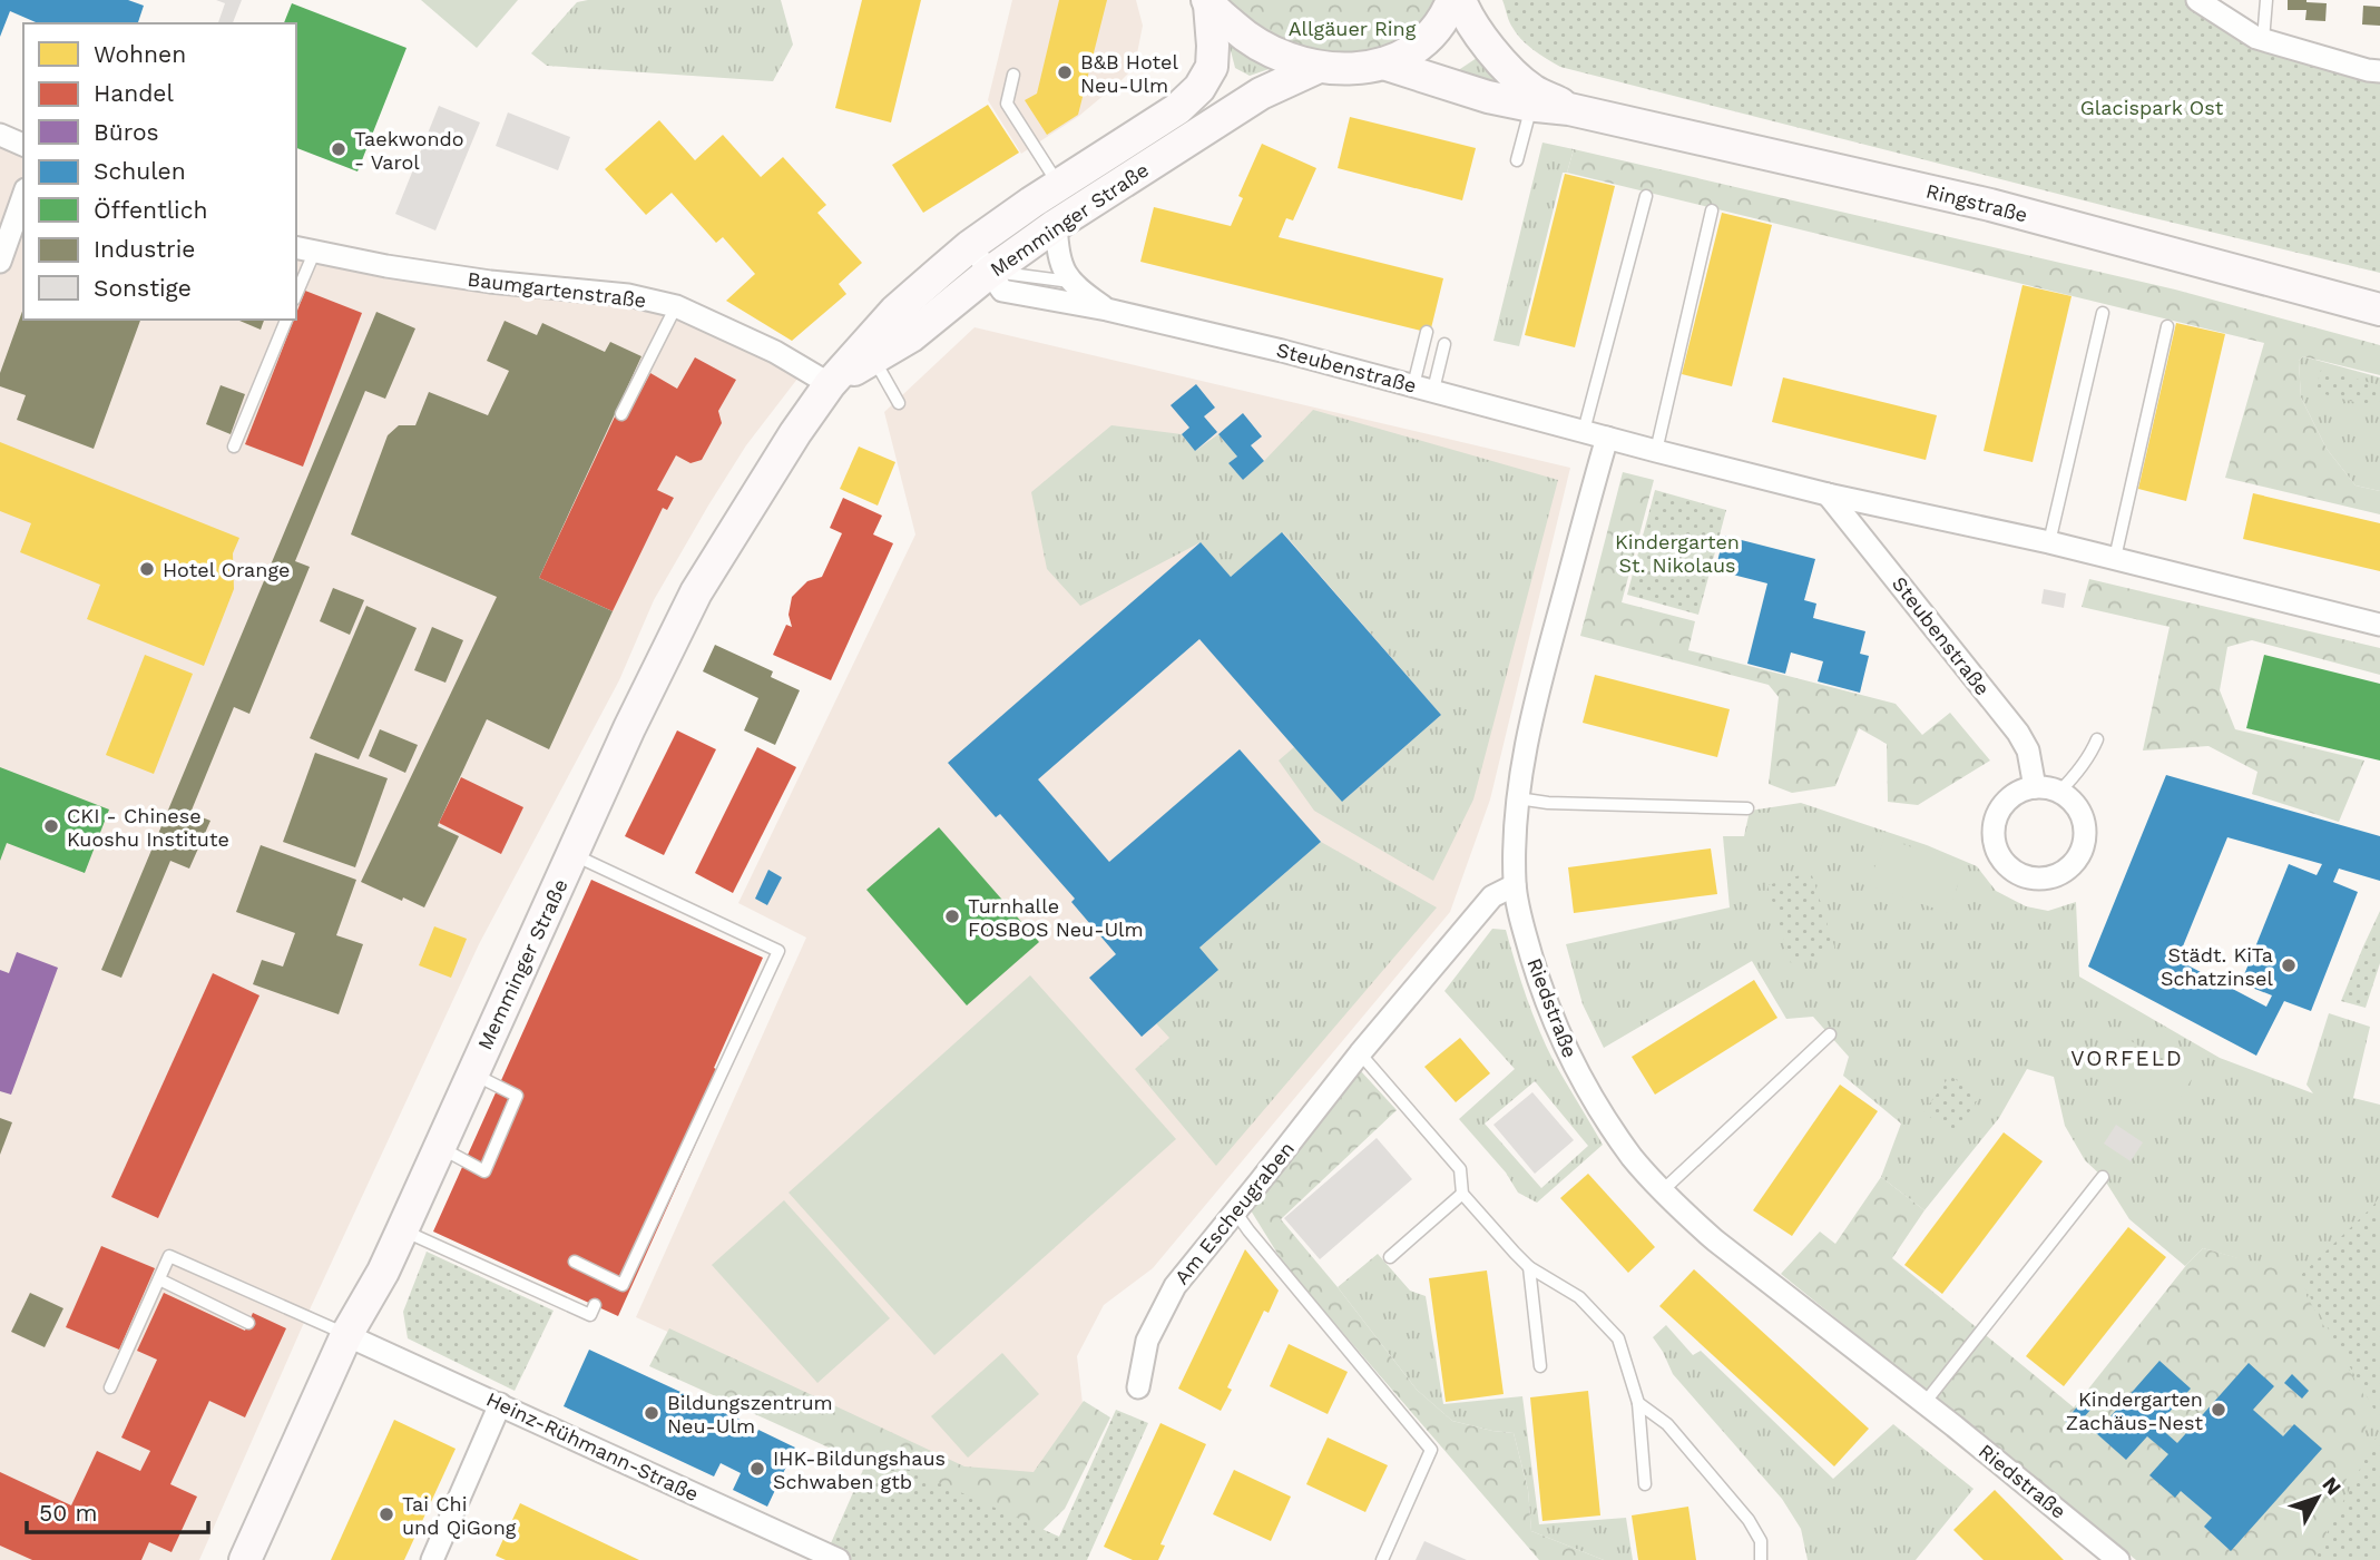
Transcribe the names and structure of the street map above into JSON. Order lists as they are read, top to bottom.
{
  "streets": {
    "main road": ["Ringstraße", "Memminger Straße"],
    "street": [
      "Baumgartenstraße",
      "Steubenstraße",
      "Riedstraße",
      "Am Escheugraben",
      "Heinz-Rühmann-Straße"
    ]
  },
  "crossings": [
    ["Memminger Straße", "Baumgartenstraße"],
    ["Memminger Straße", "Steubenstraße"],
    ["Memminger Straße", "Heinz-Rühmann-Straße"],
    ["Steubenstraße", "Riedstraße"],
    ["Riedstraße", "Am Escheugraben"]
  ],
  "districts": ["VORFELD"],
  "parks": ["Allgäuer Ring", "Glacispark Ost", "Kindergarten St. Nikolaus"],
  "places": [
    "B&B Hotel Neu-Ulm",
    "Taekwondo - Varol",
    "Hotel Orange",
    "CKI - Chinese Kuoshu Institute",
    "Turnhalle FOSBOS Neu-Ulm",
    "Städt. KiTa Schatzinsel",
    "Kindergarten Zachäus-Nest",
    "Bildungszentrum Neu-Ulm",
    "IHK-Bildungshaus Schwaben gtb",
    "Tai Chi und QiGong"
  ],
  "legend": [
    "Wohnen",
    "Handel",
    "Büros",
    "Schulen",
    "Öffentlich",
    "Industrie",
    "Sonstige"
  ],
  "scale_bar": "50 m",
  "north": "top right"
}
